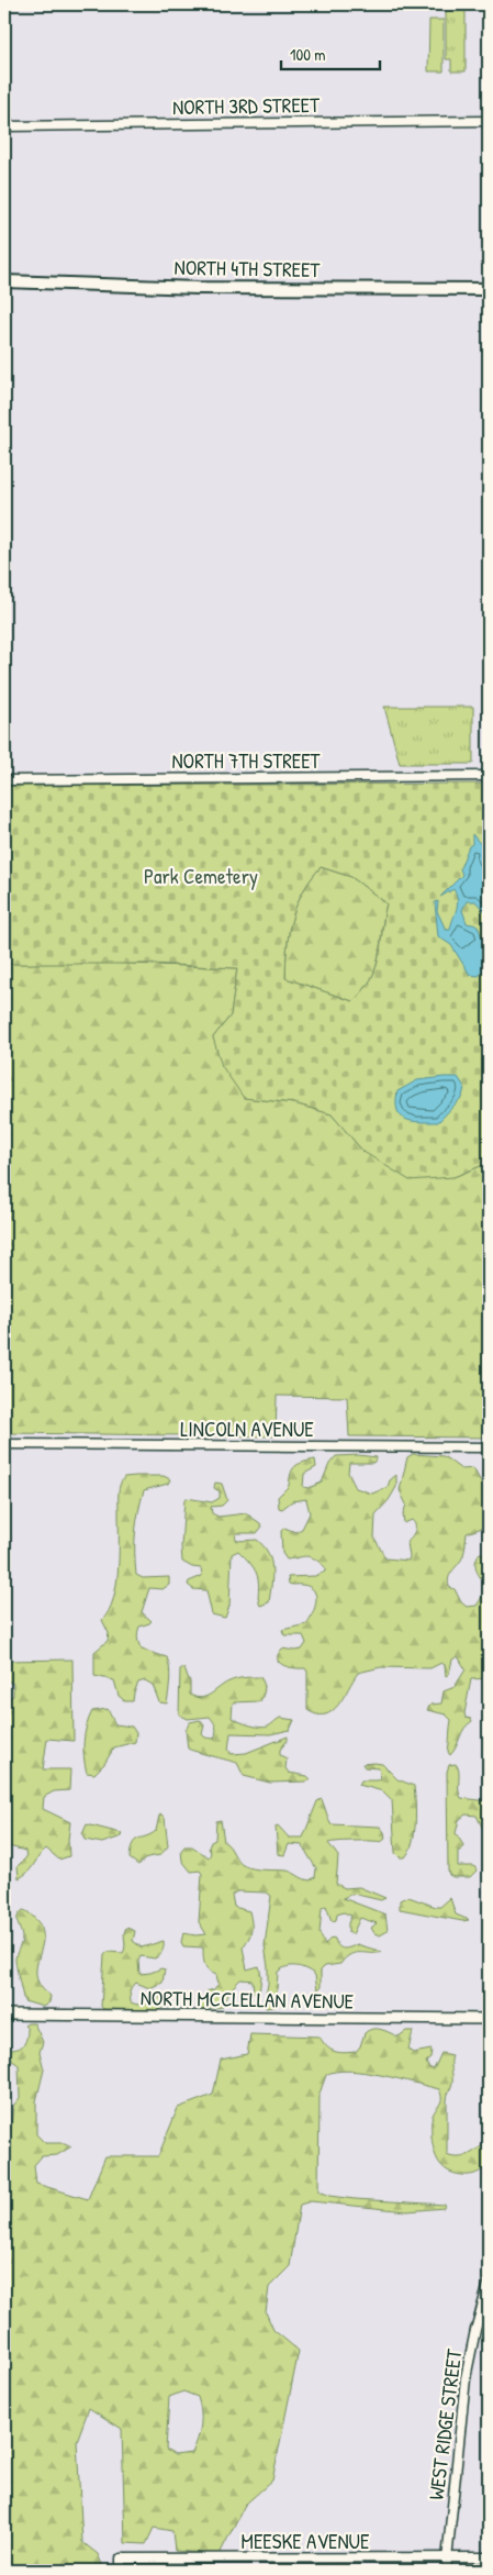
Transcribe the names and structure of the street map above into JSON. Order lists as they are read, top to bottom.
{
  "streets": {
    "main road": ["NORTH 4TH STREET", "NORTH MCCLELLAN AVENUE"],
    "street": [
      "NORTH 3RD STREET",
      "NORTH 7TH STREET",
      "LINCOLN AVENUE",
      "WEST RIDGE STREET",
      "MEESKE AVENUE"
    ]
  },
  "crossings": [
    ["WEST RIDGE STREET", "MEESKE AVENUE"]
  ],
  "parks": ["Park Cemetery"],
  "scale_bar": "100 m"
}
